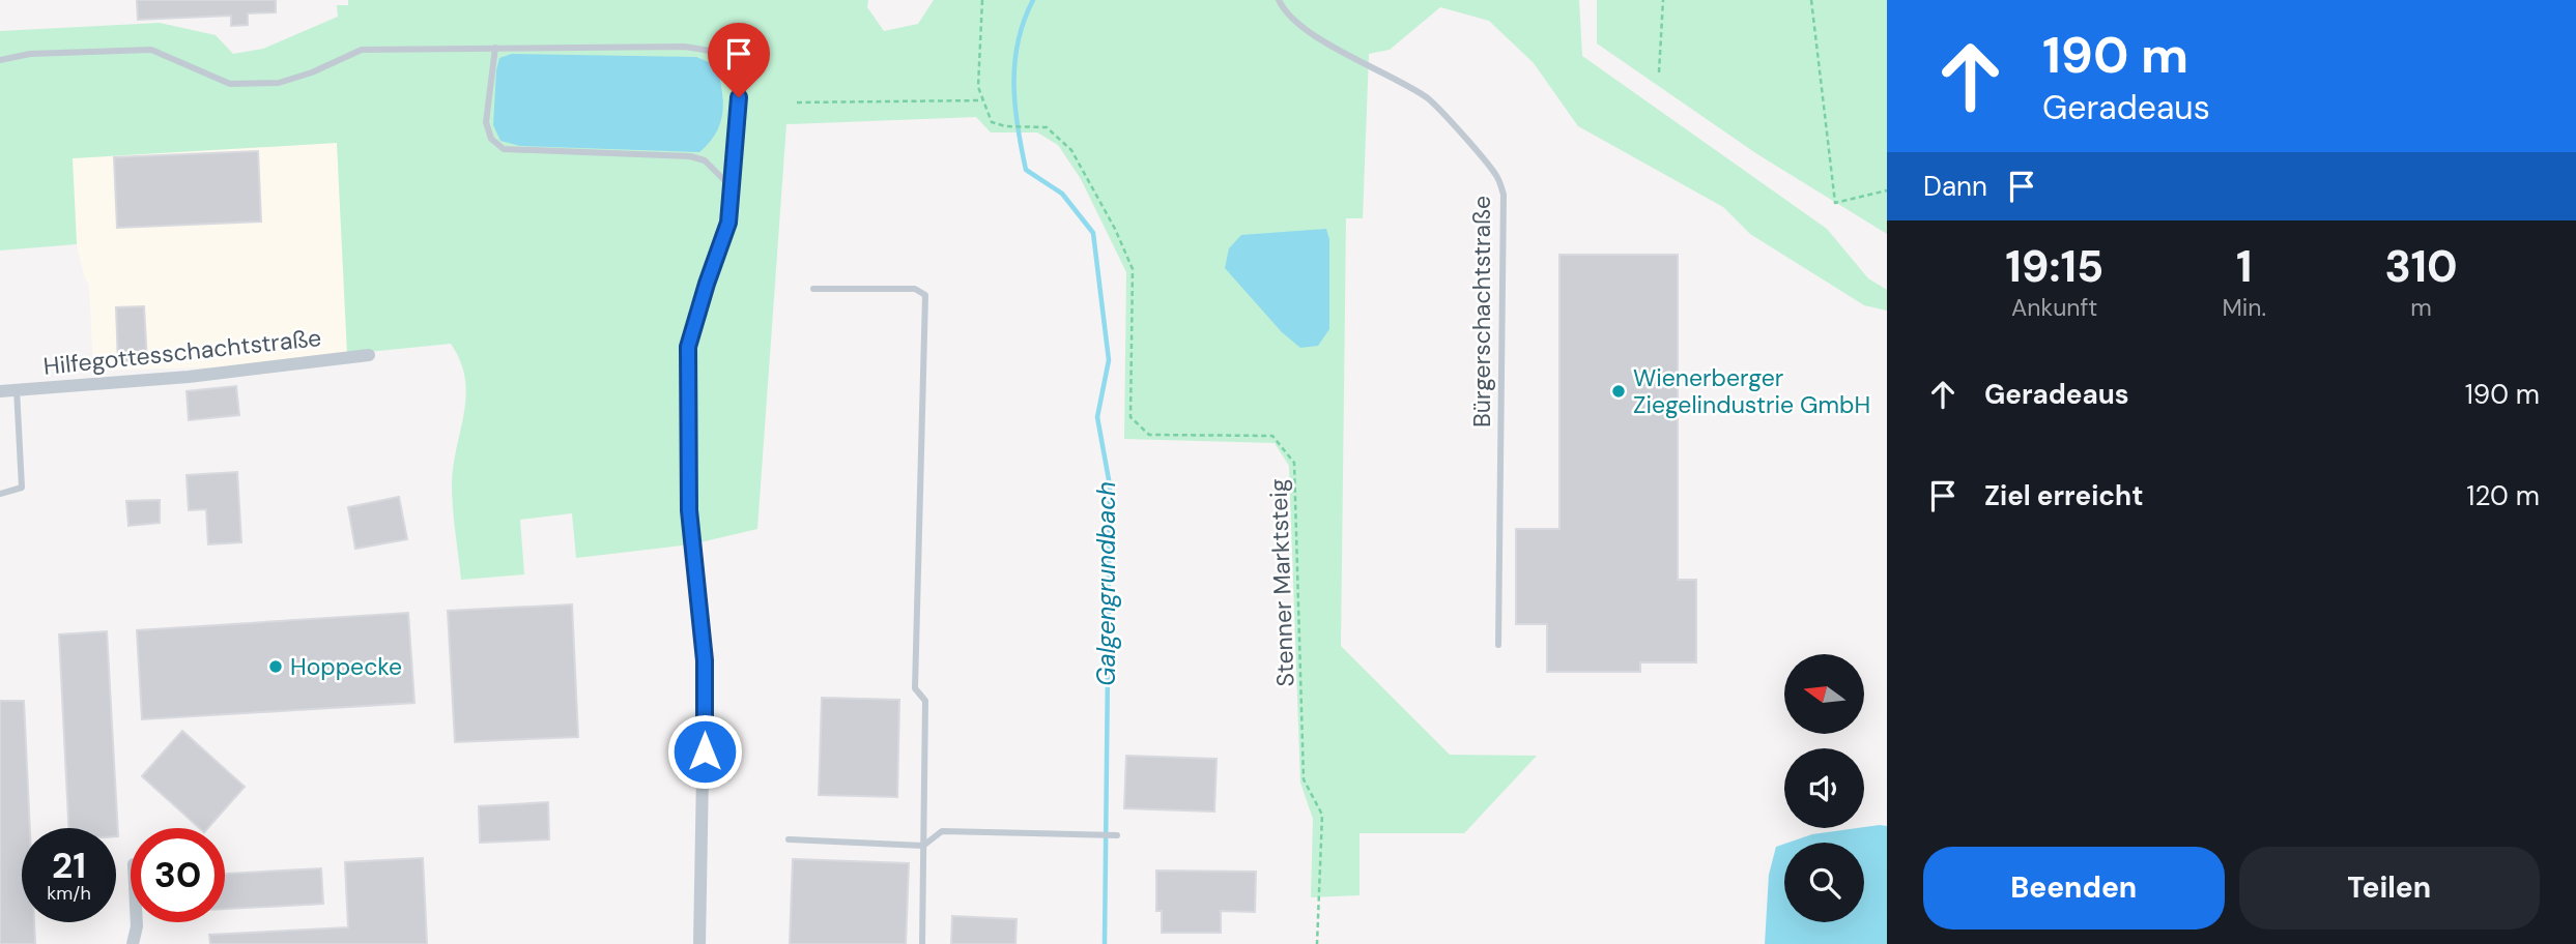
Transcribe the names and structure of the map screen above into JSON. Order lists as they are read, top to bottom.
{
  "streets": {
    "street": ["Hilfegottesschachtstraße"],
    "lane": ["Bürgerschachtstraße"],
    "path": ["Stenner Marktsteig"]
  },
  "water": ["Galgengrundbach"],
  "places": ["Wienerberger Ziegelindustrie GmbH", "Hoppecke"],
  "north": "left",
  "page": {
    "turn": ["190 m", "Geradeaus"],
    "then": "Dann",
    "eta": [
      "19:15",
      "Ankunft",
      "1",
      "Min.",
      "310",
      "m"
    ],
    "list": [
      {
        "name": "Geradeaus",
        "value": "190 m"
      },
      {
        "name": "Ziel erreicht",
        "value": "120 m"
      }
    ],
    "speed": "21 km/h",
    "limit": "30",
    "buttons": ["Beenden", "Teilen"]
  }
}
